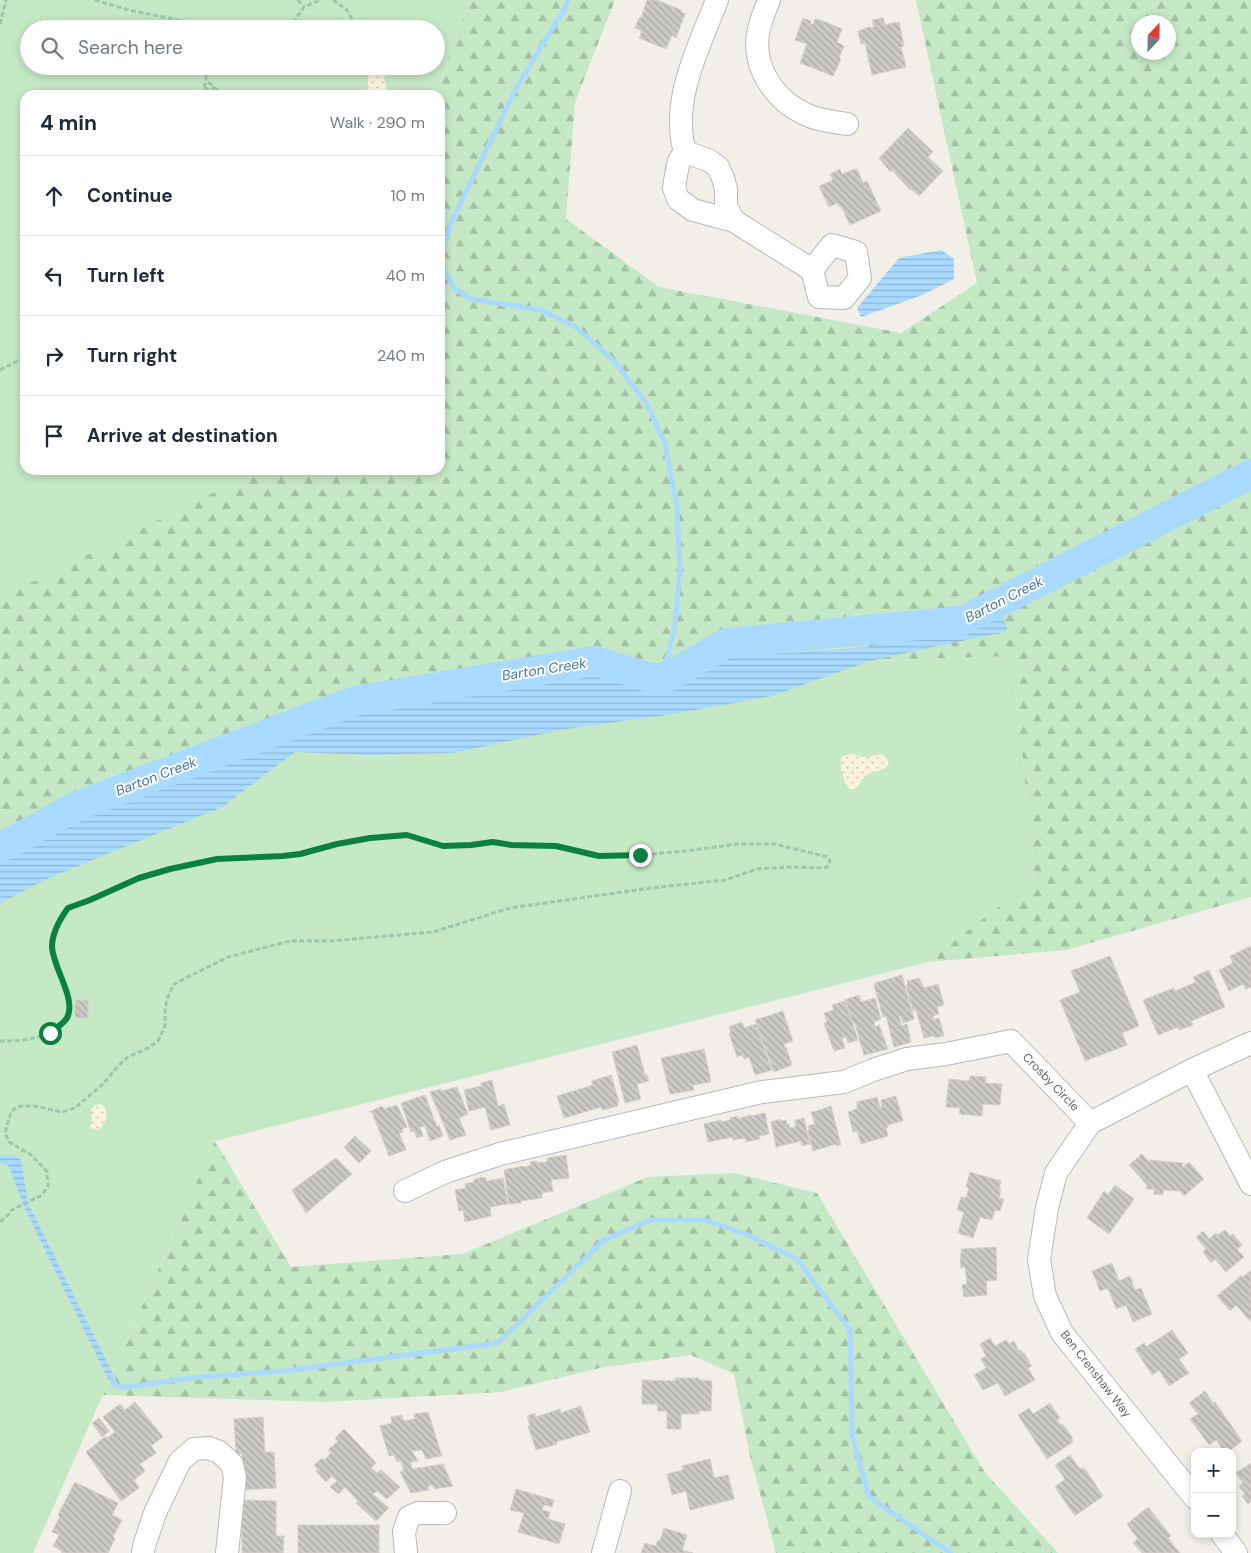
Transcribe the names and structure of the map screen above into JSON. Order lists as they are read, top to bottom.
{
  "streets": {
    "street": ["Crosby Circle", "Ben Crenshaw Way"]
  },
  "crossings": [
    ["Crosby Circle", "Ben Crenshaw Way"]
  ],
  "water": ["Barton Creek"],
  "north": "top",
  "page": {
    "search": "Search here",
    "heading": ["4 min", "Walk · 290 m"],
    "list": [
      ["Continue", "10 m"],
      ["Turn left", "40 m"],
      ["Turn right", "240 m"],
      "Arrive at destination"
    ],
    "map_buttons": ["+", "−"]
  }
}
